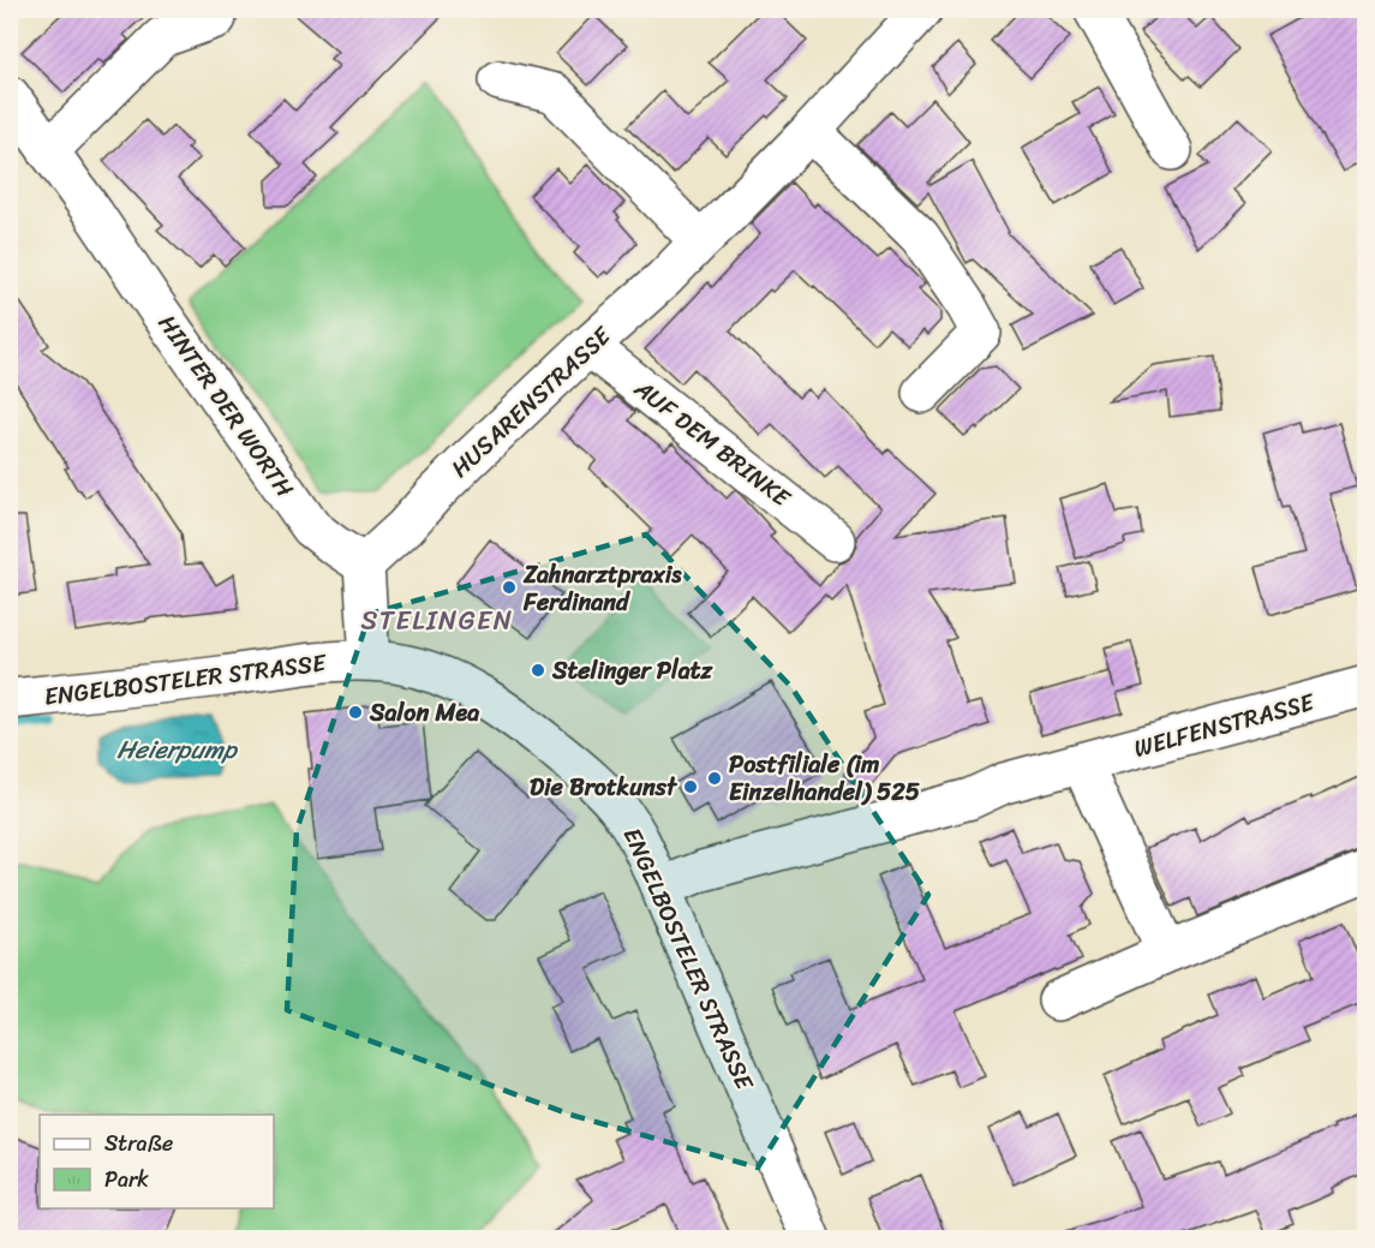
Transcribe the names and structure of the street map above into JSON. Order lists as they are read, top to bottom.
{
  "streets": {
    "street": [
      "HUSARENSTRASSE",
      "HINTER DER WORTH",
      "AUF DEM BRINKE",
      "ENGELBOSTELER STRASSE",
      "WELFENSTRASSE"
    ]
  },
  "crossings": [
    ["HUSARENSTRASSE", "HINTER DER WORTH"],
    ["HUSARENSTRASSE", "AUF DEM BRINKE"],
    ["ENGELBOSTELER STRASSE", "WELFENSTRASSE"]
  ],
  "districts": ["STELINGEN"],
  "water": ["Heierpump"],
  "places": [
    "Zahnarztpraxis Ferdinand",
    "Stelinger Platz",
    "Salon Mea",
    "Postfiliale (im Einzelhandel) 525",
    "Die Brotkunst"
  ],
  "legend": ["Straße", "Park"]
}
